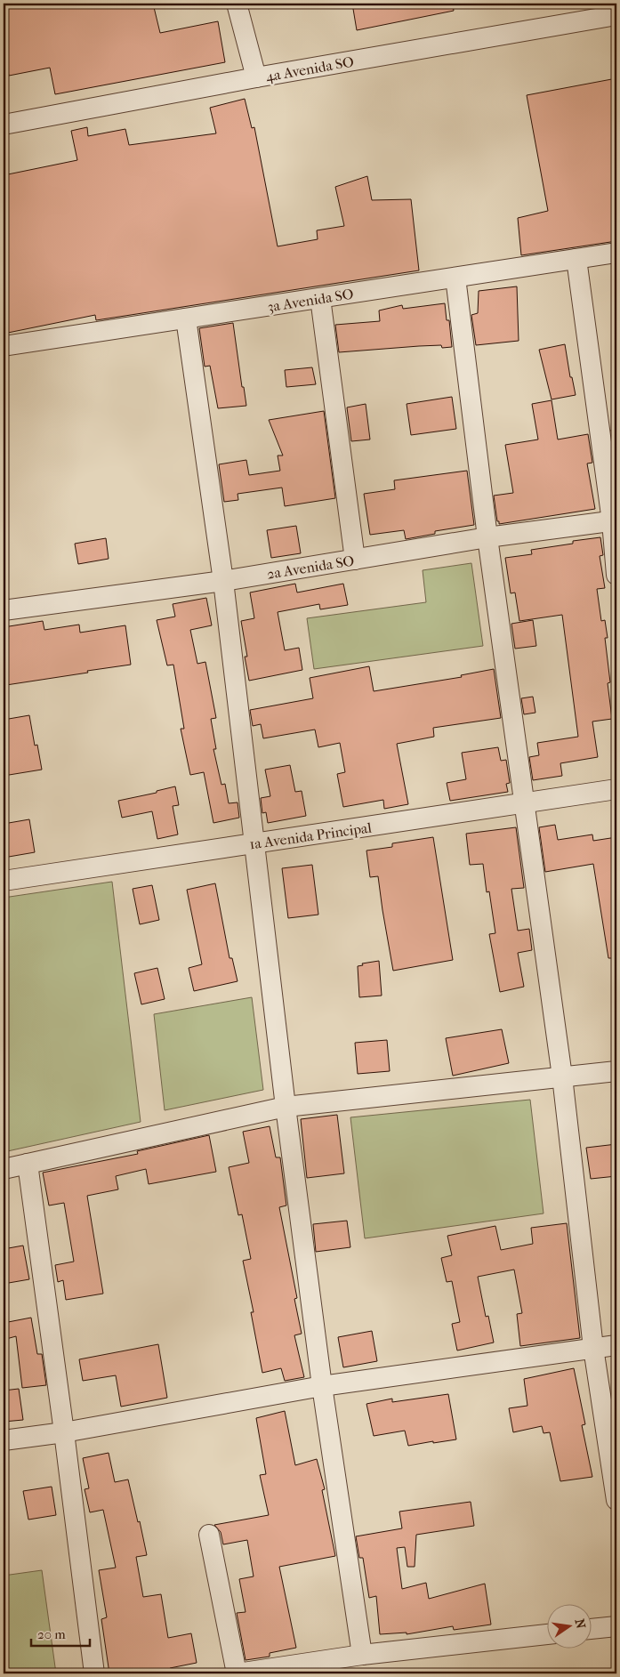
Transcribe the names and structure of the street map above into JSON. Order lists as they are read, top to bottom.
{
  "streets": {
    "street": [
      "4a Avenida SO",
      "3a Avenida SO",
      "2a Avenida SO",
      "1a Avenida Principal"
    ]
  },
  "scale_bar": "20 m",
  "north": "right"
}
